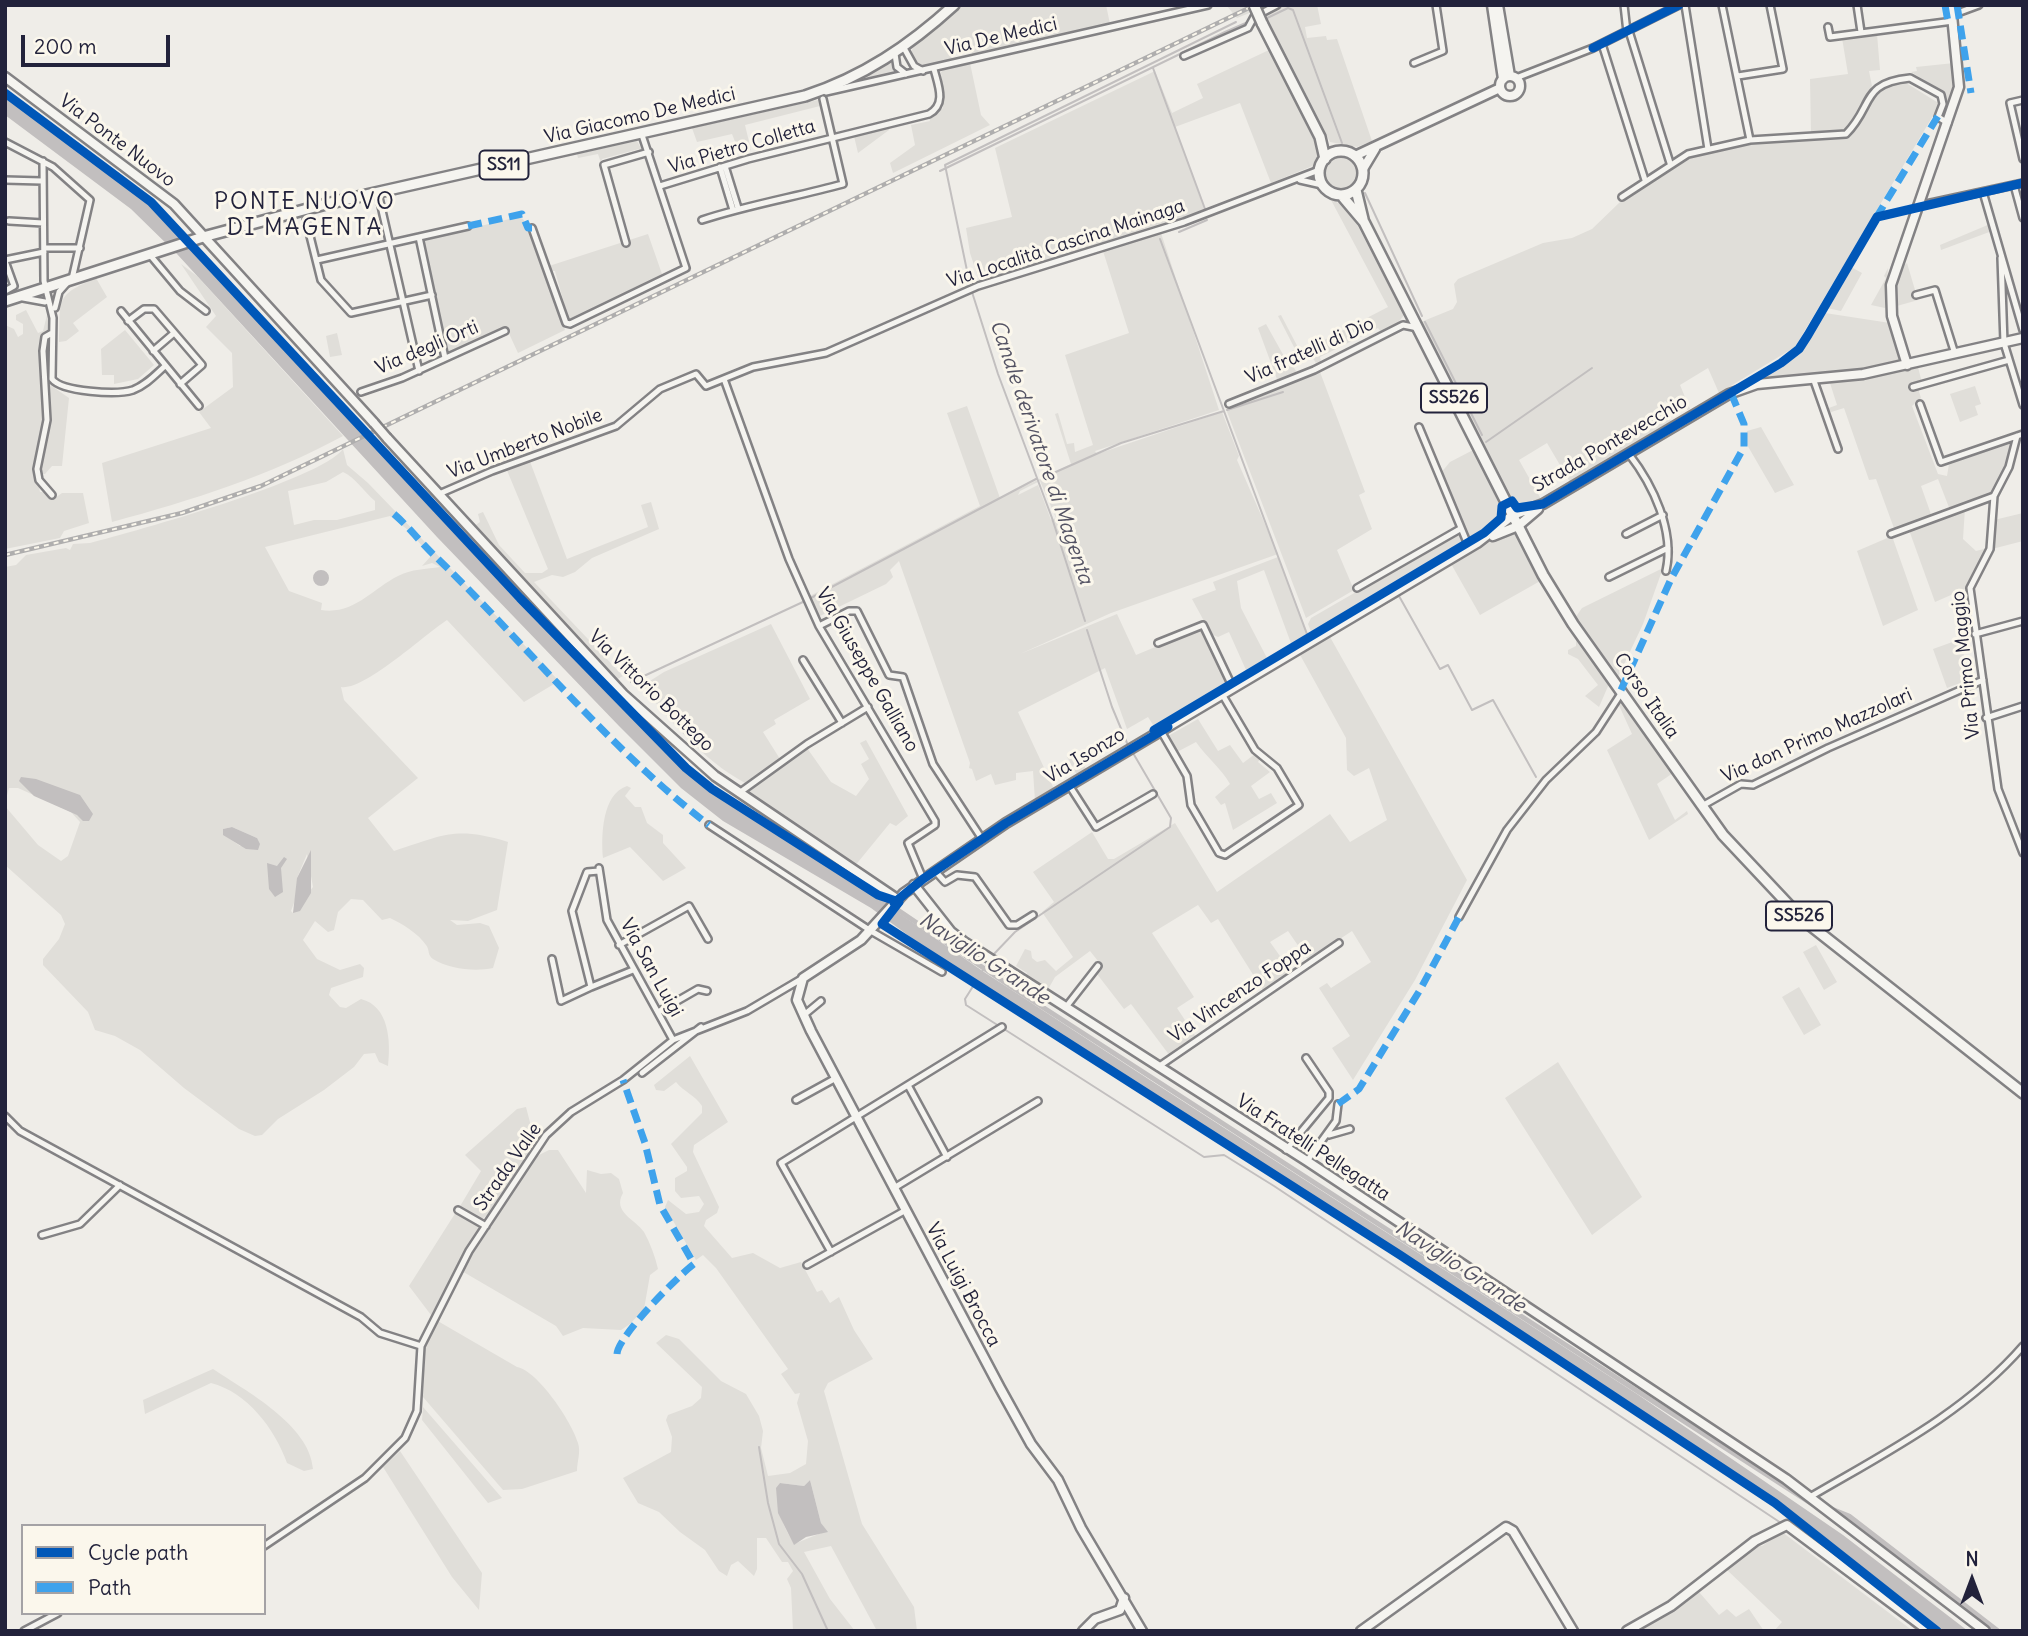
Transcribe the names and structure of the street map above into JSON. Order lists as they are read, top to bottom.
{
  "streets": {
    "main road": [
      "Via Giacomo De Medici",
      "SS11",
      "SS526",
      "Corso Italia"
    ],
    "street": [
      "Via De Medici",
      "Via Ponte Nuovo",
      "Via Pietro Colletta",
      "Via Località Cascina Mainaga",
      "Via degli Orti",
      "Via fratelli di Dio",
      "Via Umberto Nobile",
      "Strada Pontevecchio",
      "Via Primo Maggio",
      "Via Giuseppe Galliano",
      "Via Vittorio Bottego",
      "Via don Primo Mazzolari",
      "Via Isonzo",
      "Via San Luigi",
      "Via Vincenzo Foppa",
      "Via Fratelli Pellegatta",
      "Strada Valle",
      "Via Luigi Brocca"
    ]
  },
  "crossings": [
    ["Via De Medici", "Via Giacomo De Medici"],
    ["Via De Medici", "Via Pietro Colletta"],
    ["Via De Medici", "SS11"],
    ["Via Giacomo De Medici", "Via Ponte Nuovo"],
    ["Via Giacomo De Medici", "SS11"],
    ["Via Giacomo De Medici", "Via Vittorio Bottego"],
    ["Via Ponte Nuovo", "SS11"],
    ["Via Ponte Nuovo", "Via Vittorio Bottego"],
    ["SS11", "Via Vittorio Bottego"],
    ["Via Località Cascina Mainaga", "SS526"],
    ["Via Località Cascina Mainaga", "Via Umberto Nobile"],
    ["Via Località Cascina Mainaga", "Via Giuseppe Galliano"],
    ["Via Località Cascina Mainaga", "Corso Italia"],
    ["Via fratelli di Dio", "Corso Italia"],
    ["SS526", "Corso Italia"],
    ["Via Umberto Nobile", "Via Giuseppe Galliano"],
    ["Via Umberto Nobile", "Via Vittorio Bottego"],
    ["Strada Pontevecchio", "Corso Italia"],
    ["Strada Pontevecchio", "Via Isonzo"],
    ["Via Primo Maggio", "Via don Primo Mazzolari"],
    ["Via Giuseppe Galliano", "Via Isonzo"],
    ["Via Vittorio Bottego", "Via Isonzo"],
    ["Via Vittorio Bottego", "Strada Valle"],
    ["Corso Italia", "Via don Primo Mazzolari"],
    ["Corso Italia", "Via Isonzo"],
    ["Via Isonzo", "Via Fratelli Pellegatta"],
    ["Via Isonzo", "Strada Valle"],
    ["Via San Luigi", "Strada Valle"],
    ["Via Vincenzo Foppa", "Via Fratelli Pellegatta"],
    ["Strada Valle", "Via Luigi Brocca"]
  ],
  "districts": ["PONTE NUOVO DI MAGENTA"],
  "water": ["Canale derivatore di Magenta", "Naviglio Grande"],
  "legend": ["Cycle path", "Path"],
  "scale_bar": "200 m",
  "north": "top"
}
